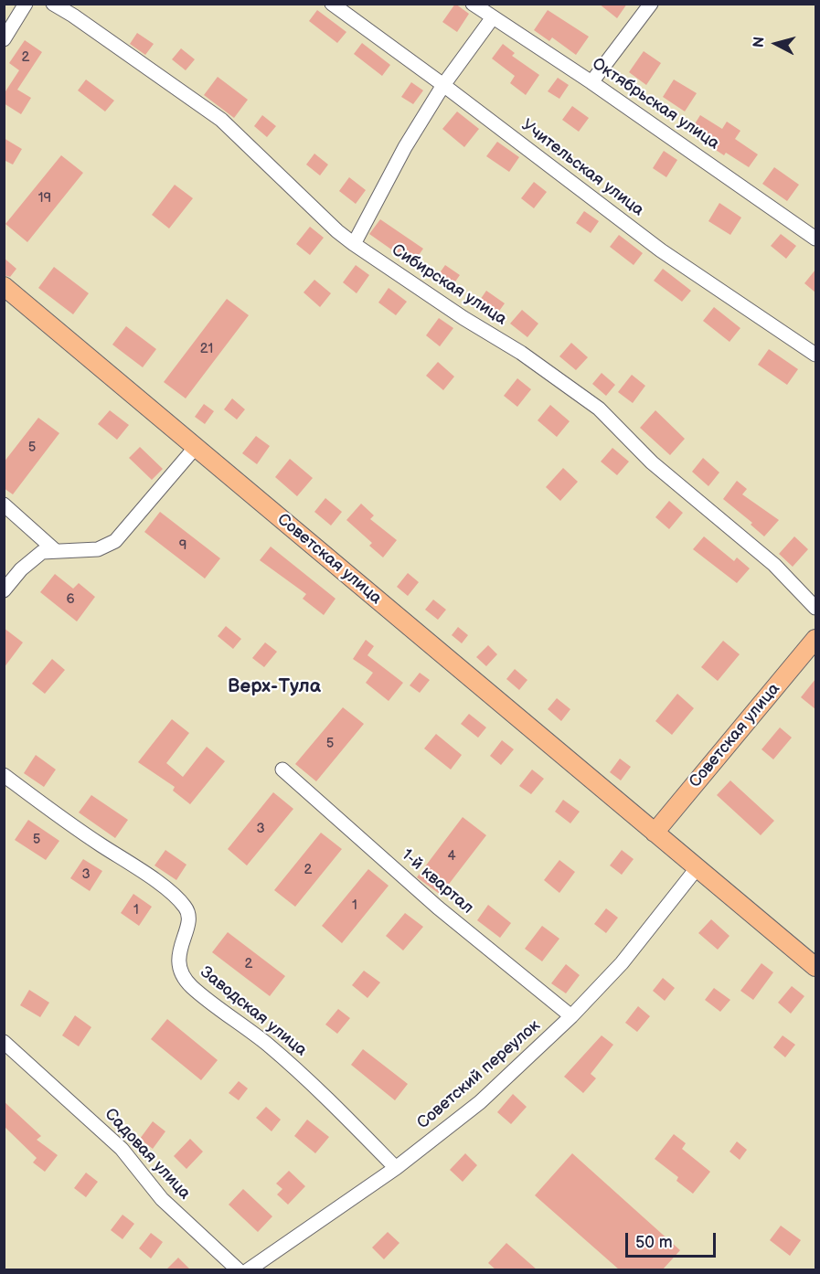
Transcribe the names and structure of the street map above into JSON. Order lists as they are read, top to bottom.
{
  "streets": {
    "main road": ["Советская улица"],
    "street": [
      "Октябрьская улица",
      "Учительская улица",
      "Сибирская улица",
      "1-й квартал",
      "Заводская улица",
      "Советский переулок",
      "Садовая улица"
    ]
  },
  "crossings": [
    ["Советская улица", "Советский переулок"],
    ["1-й квартал", "Советский переулок"],
    ["Заводская улица", "Советский переулок"]
  ],
  "districts": ["Верх-Тула"],
  "house_numbers": [
    "2",
    "19",
    "21",
    "5",
    "9",
    "6",
    "5",
    "3",
    "5",
    "4",
    "2",
    "3",
    "1",
    "1",
    "2"
  ],
  "scale_bar": "50 m",
  "north": "left"
}
